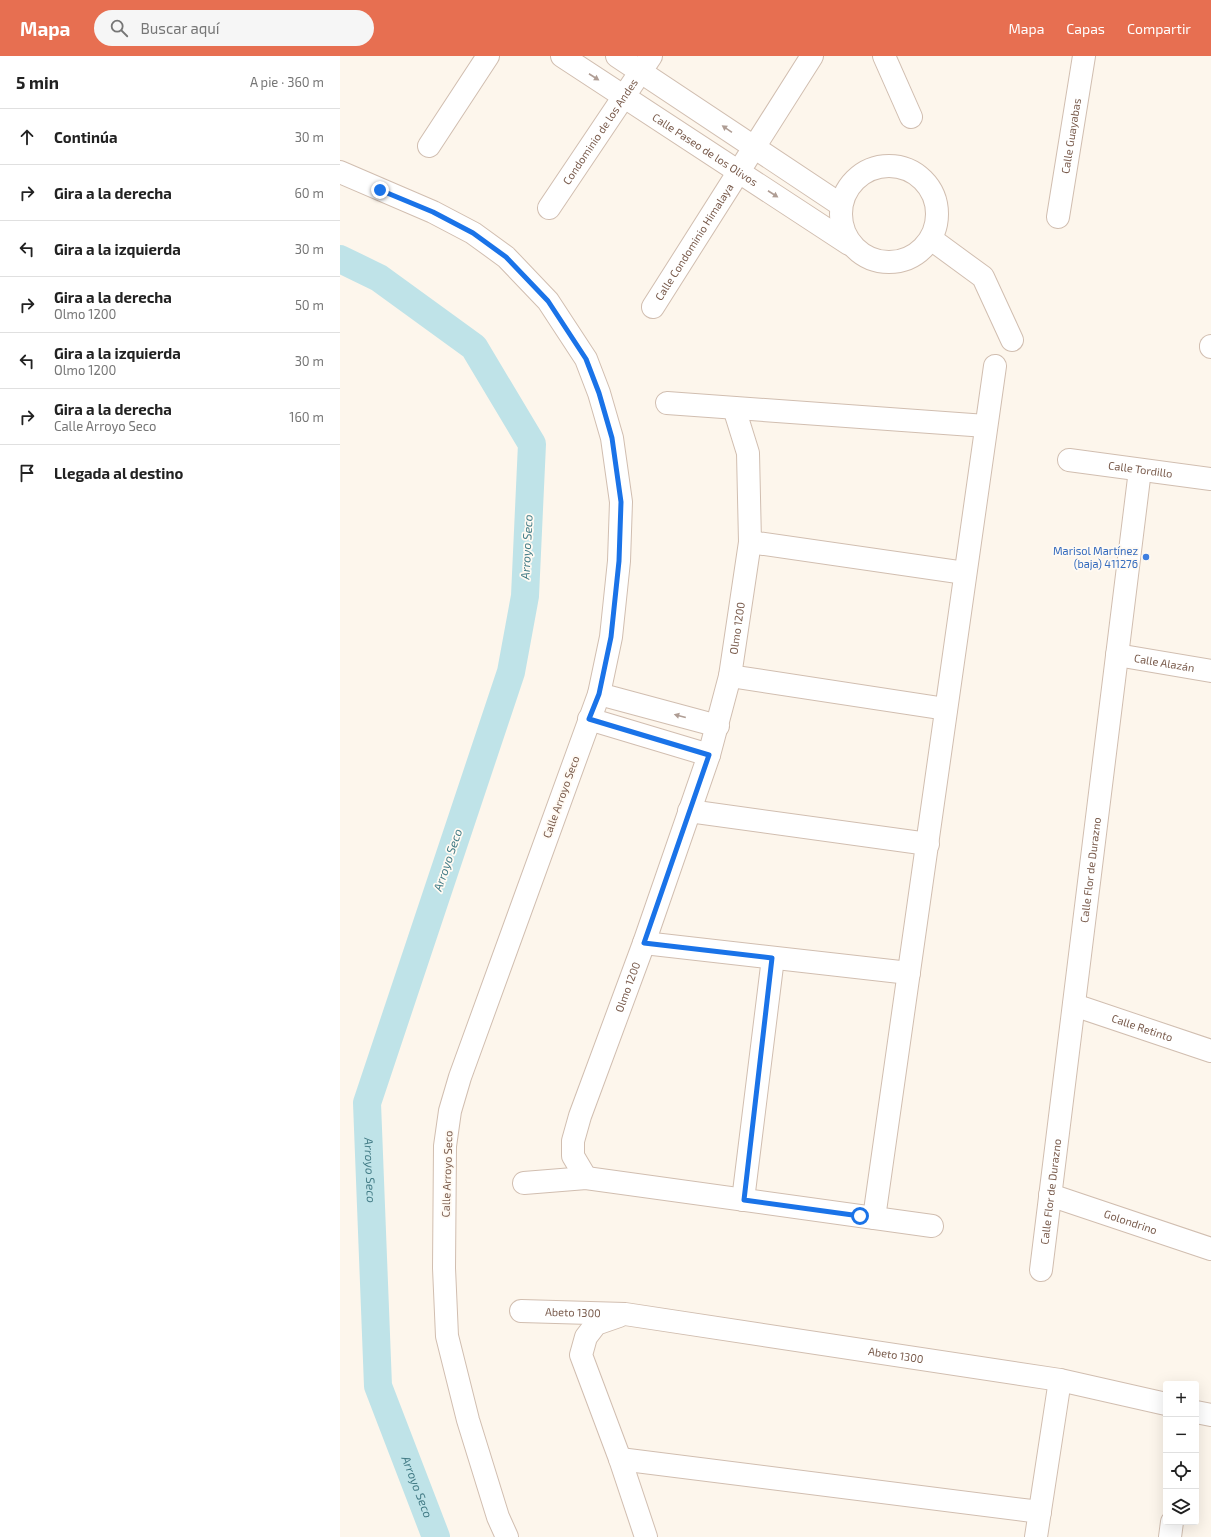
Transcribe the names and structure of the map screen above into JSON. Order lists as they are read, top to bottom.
{
  "streets": {
    "street": [
      "Condominio de los Andes",
      "Calle Guayabas",
      "Calle Paseo de los Olivos",
      "Calle Condominio Himalaya",
      "Calle Tordillo",
      "Olmo 1200",
      "Calle Alazán",
      "Calle Arroyo Seco",
      "Calle Flor de Durazno",
      "Calle Retinto",
      "Golondrino",
      "Abeto 1300"
    ]
  },
  "crossings": [
    ["Condominio de los Andes", "Calle Paseo de los Olivos"],
    ["Calle Paseo de los Olivos", "Calle Condominio Himalaya"],
    ["Calle Tordillo", "Calle Flor de Durazno"],
    ["Calle Alazán", "Calle Flor de Durazno"],
    ["Calle Flor de Durazno", "Calle Retinto"],
    ["Calle Flor de Durazno", "Golondrino"]
  ],
  "water": ["Arroyo Seco"],
  "places": ["Marisol Martínez (baja) 411276"],
  "page": {
    "header": "Mapa",
    "search": "Buscar aquí",
    "nav": ["Mapa", "Capas", "Compartir"],
    "heading": ["5 min", "A pie · 360 m"],
    "list": [
      ["Continúa", "30 m"],
      ["Gira a la derecha", "60 m"],
      ["Gira a la izquierda", "30 m"],
      ["Gira a la derecha", "Olmo 1200", "50 m"],
      ["Gira a la izquierda", "Olmo 1200", "30 m"],
      ["Gira a la derecha", "Calle Arroyo Seco", "160 m"],
      "Llegada al destino"
    ],
    "map_buttons": ["+", "−"]
  }
}
